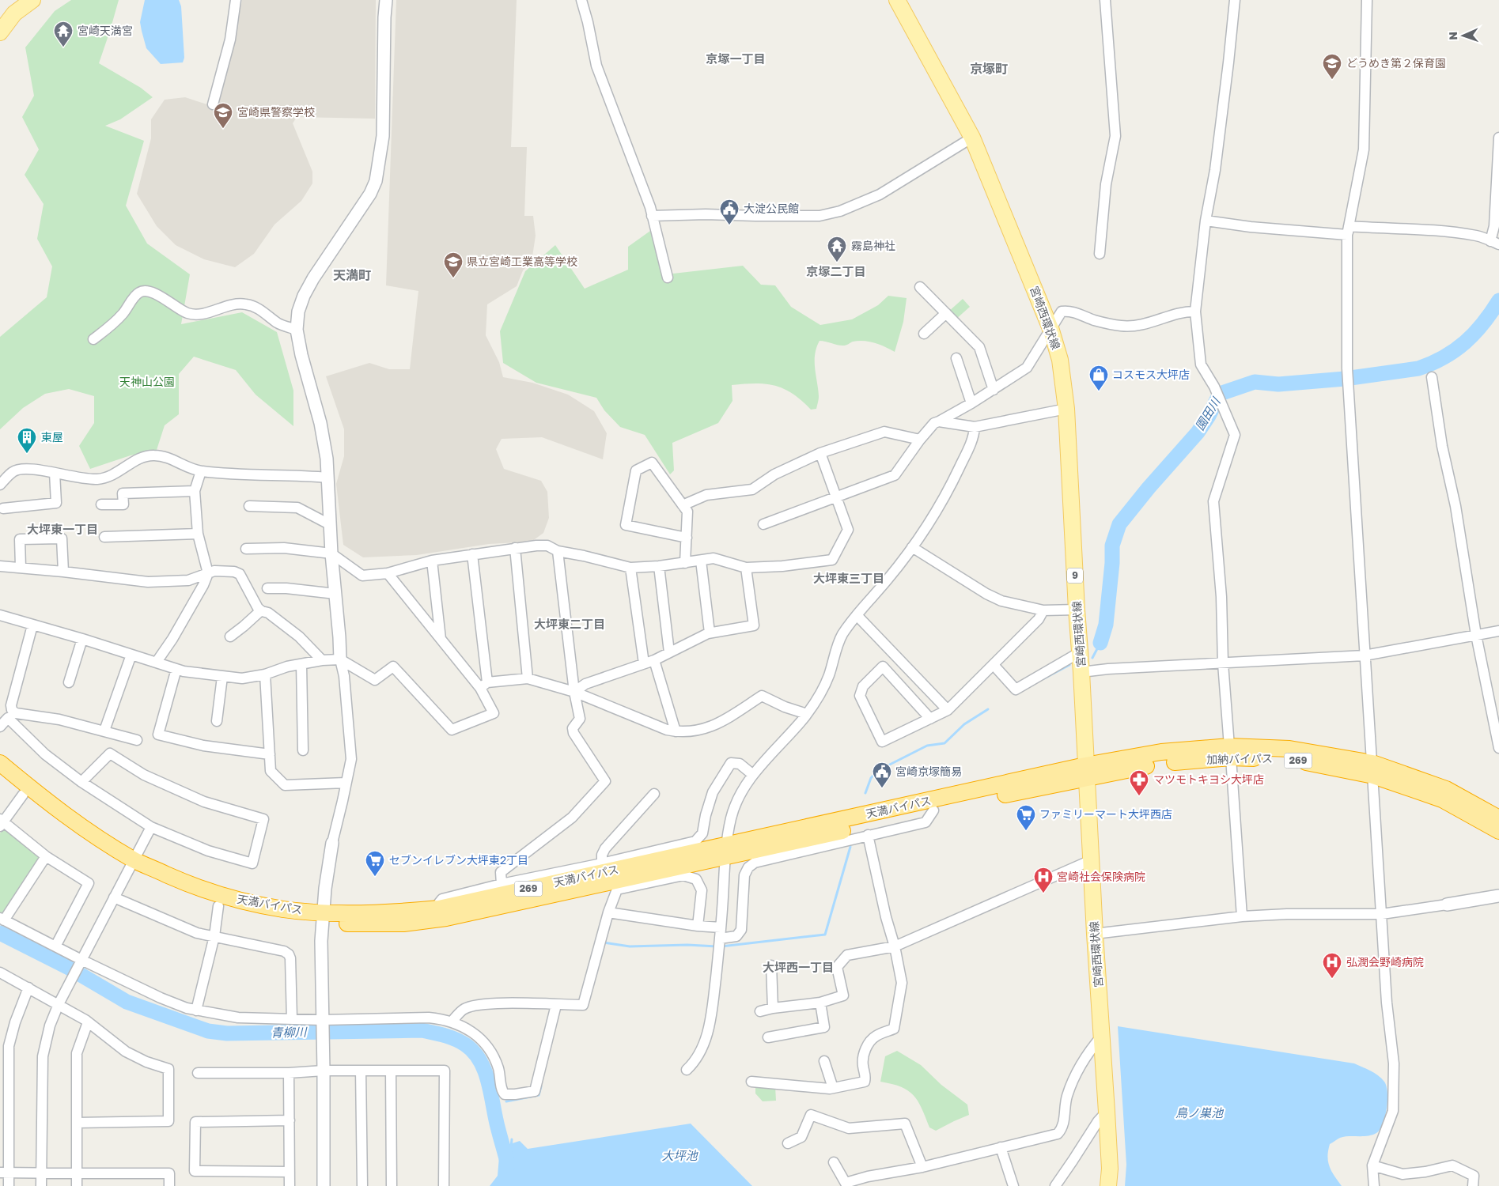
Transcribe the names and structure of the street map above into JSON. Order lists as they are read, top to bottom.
{
  "streets": {
    "highway": ["加納バイパス", "269", "天満バイパス"],
    "main road": ["宮崎西環状線", "9"]
  },
  "crossings": [
    ["宮崎西環状線", "加納バイパス"],
    ["宮崎西環状線", "天満バイパス"],
    ["加納バイパス", "天満バイパス"]
  ],
  "districts": [
    "京塚一丁目",
    "京塚町",
    "京塚二丁目",
    "天満町",
    "大坪東一丁目",
    "大坪東三丁目",
    "大坪東二丁目",
    "大坪西一丁目"
  ],
  "water": [
    "園田川",
    "青柳川",
    "鳥ノ巣池",
    "大坪池"
  ],
  "parks": ["天神山公園"],
  "places": {
    "temple": ["宮崎天満宮", "霧島神社"],
    "school or university": ["どうめき第２保育園", "宮崎県警察学校", "県立宮崎工業高等学校"],
    "public building": ["大淀公民館", "宮崎京塚簡易"],
    "shop": ["コスモス大坪店"],
    "building": ["東屋"],
    "pharmacy": ["マツモトキヨシ大坪店"],
    "supermarket": ["ファミリーマート大坪西店", "セブンイレブン大坪東2丁目"],
    "hospital": ["宮崎社会保険病院", "弘潤会野崎病院"]
  },
  "north": "left"
}
